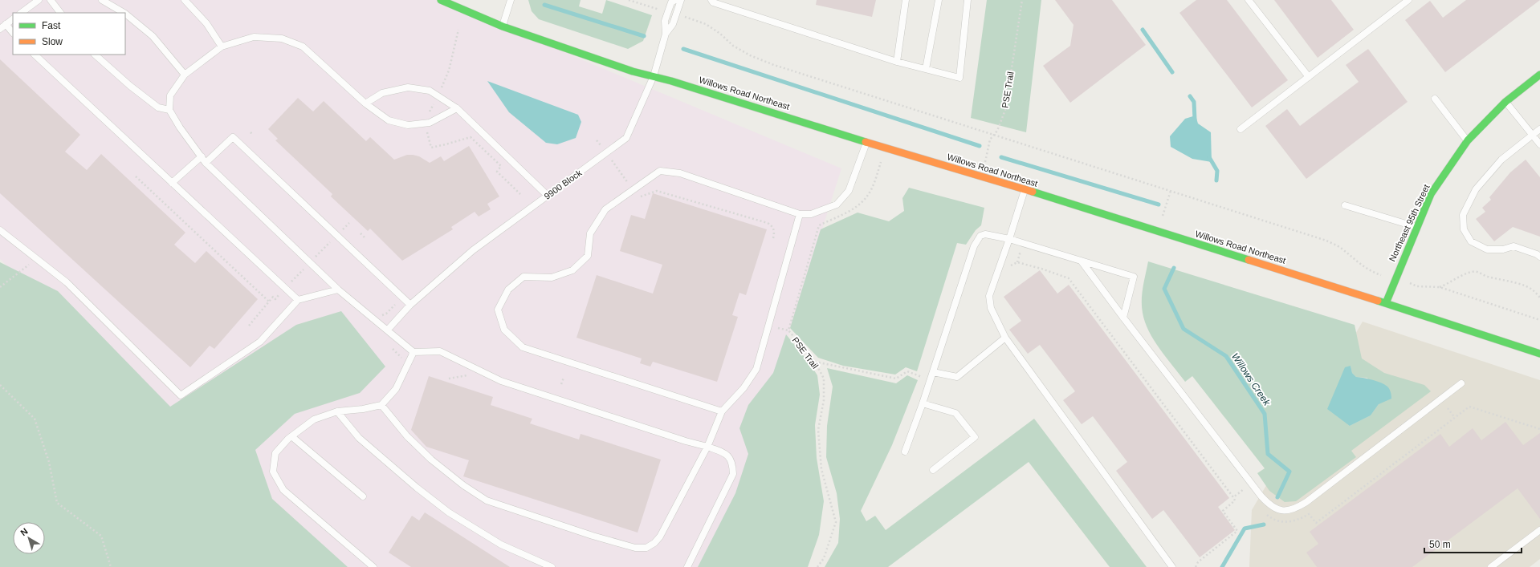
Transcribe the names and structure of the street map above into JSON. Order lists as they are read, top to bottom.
{
  "streets": {
    "main road": ["Willows Road Northeast", "Northeast 95th Street"],
    "lane": ["9900 Block"],
    "path": ["PSE Trail"]
  },
  "crossings": [
    ["PSE Trail", "Willows Road Northeast"],
    ["Willows Road Northeast", "9900 Block"],
    ["Willows Road Northeast", "Northeast 95th Street"]
  ],
  "water": ["Willows Creek"],
  "legend": ["Fast", "Slow"],
  "scale_bar": "50 m",
  "north": "top left"
}
